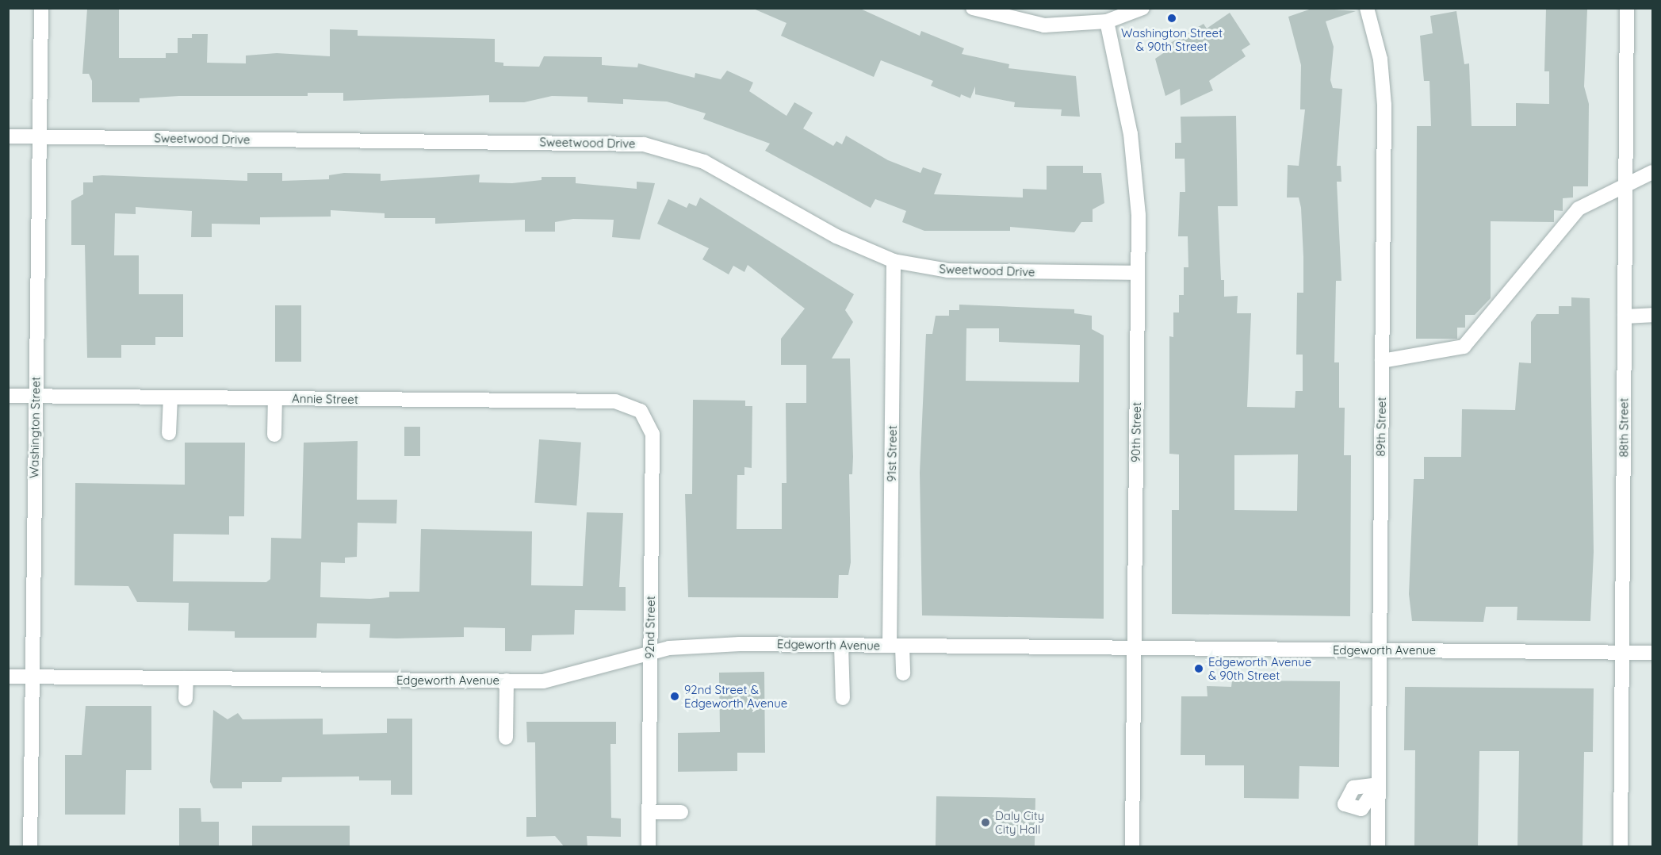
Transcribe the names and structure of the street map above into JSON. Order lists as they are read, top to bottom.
{
  "streets": {
    "street": [
      "Sweetwood Drive",
      "Annie Street",
      "89th Street",
      "Washington Street",
      "88th Street",
      "90th Street",
      "91st Street",
      "92nd Street",
      "Edgeworth Avenue"
    ]
  },
  "crossings": [
    ["Sweetwood Drive", "Washington Street"],
    ["Sweetwood Drive", "90th Street"],
    ["Sweetwood Drive", "91st Street"],
    ["Annie Street", "Washington Street"],
    ["Annie Street", "92nd Street"],
    ["89th Street", "Edgeworth Avenue"],
    ["Washington Street", "Edgeworth Avenue"],
    ["88th Street", "Edgeworth Avenue"],
    ["90th Street", "Edgeworth Avenue"],
    ["91st Street", "Edgeworth Avenue"],
    ["92nd Street", "Edgeworth Avenue"]
  ],
  "places": [
    "Washington Street & 90th Street",
    "Edgeworth Avenue & 90th Street",
    "92nd Street & Edgeworth Avenue",
    "Daly City City Hall"
  ]
}
